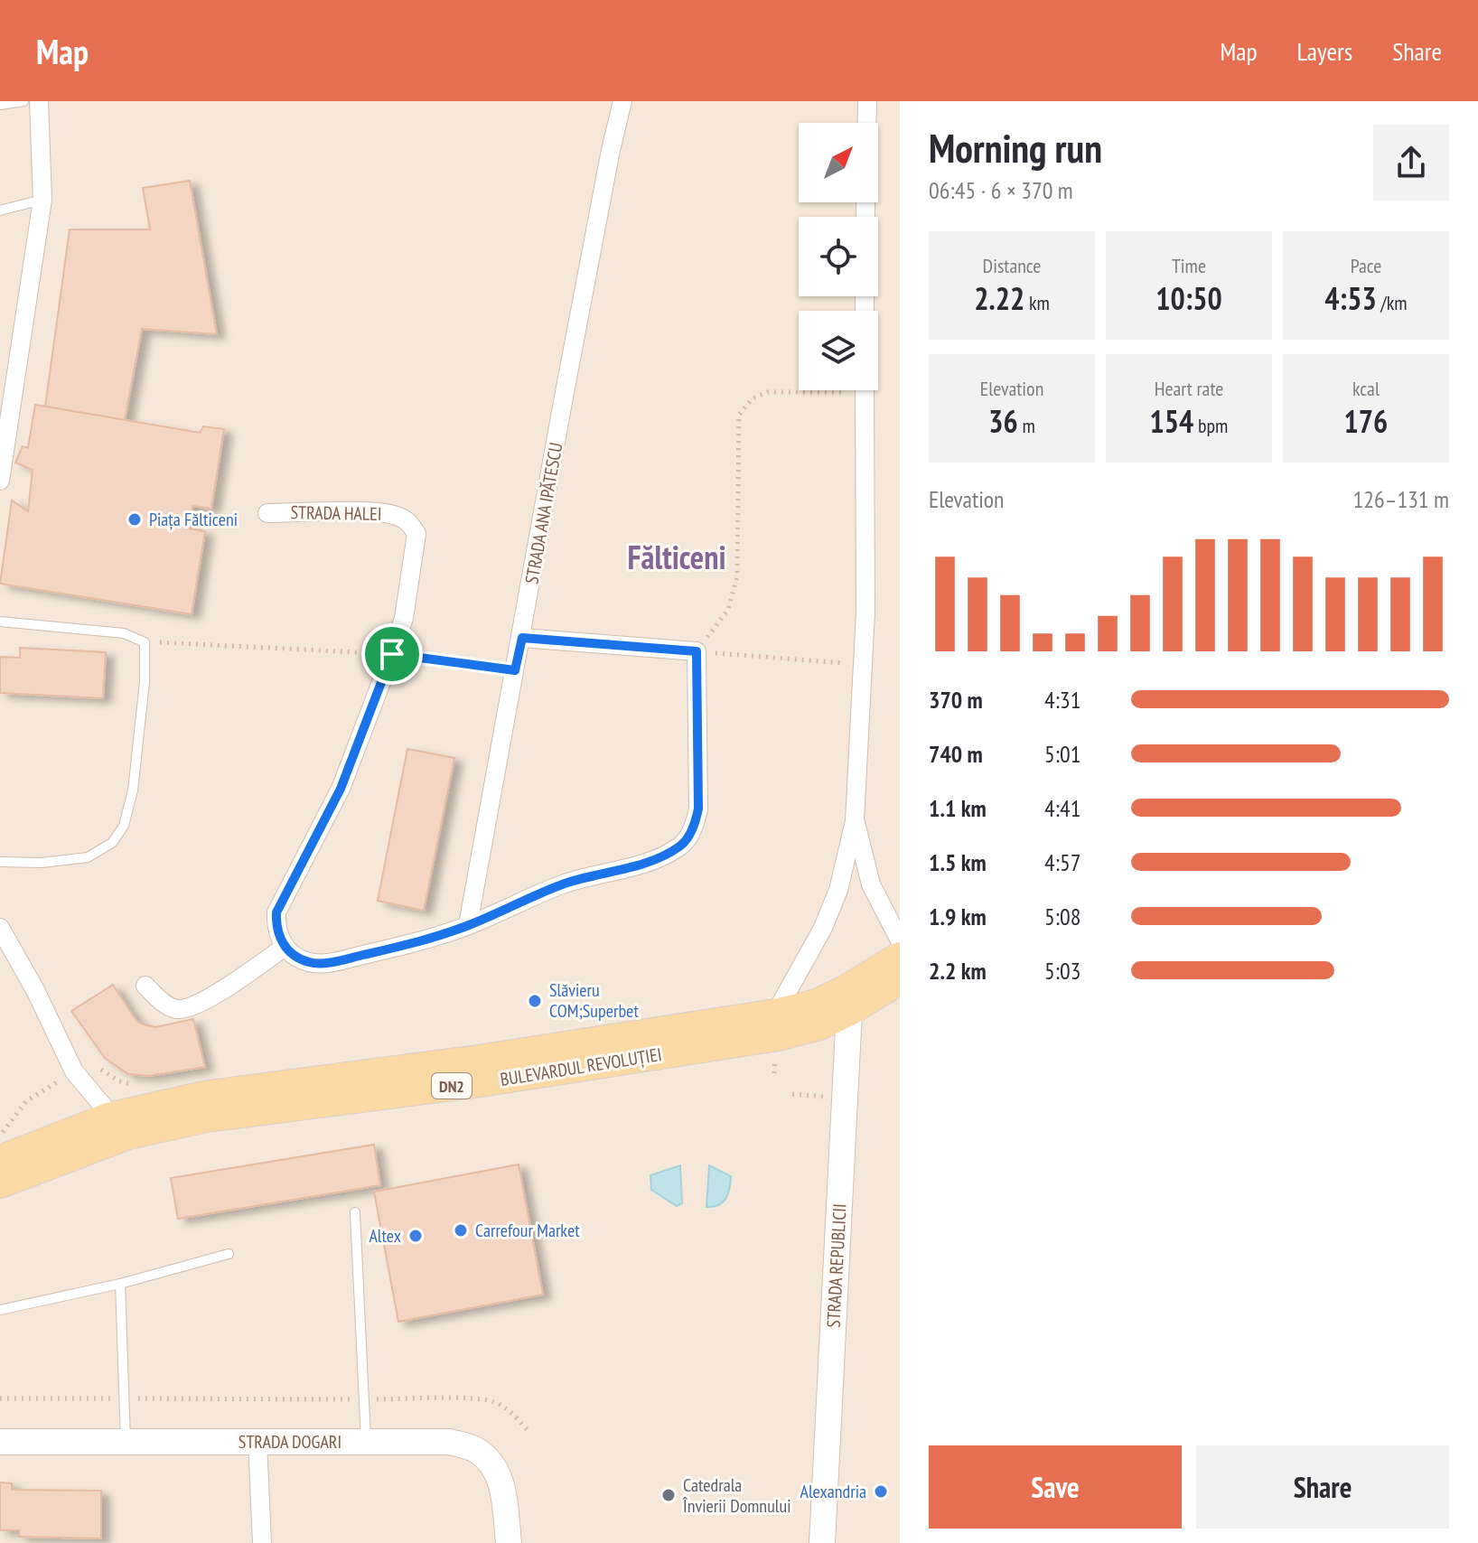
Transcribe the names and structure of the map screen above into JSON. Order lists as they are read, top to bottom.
{
  "streets": {
    "main road": ["BULEVARDUL REVOLUȚIEI", "DN2"],
    "street": [
      "STRADA HALEI",
      "STRADA ANA IPĂTESCU",
      "STRADA REPUBLICII",
      "STRADA DOGARI"
    ]
  },
  "crossings": [
    ["BULEVARDUL REVOLUȚIEI", "STRADA REPUBLICII"]
  ],
  "districts": ["Fălticeni"],
  "places": [
    "Piața Fălticeni",
    "Slăvieru COM;Superbet",
    "Carrefour Market",
    "Altex",
    "Alexandria",
    "Catedrala Învierii Domnului"
  ],
  "north": "top right",
  "page": {
    "header": "Map",
    "nav": ["Map", "Layers", "Share"],
    "heading": ["Morning run", "06:45 · 6 × 370 m"],
    "stats": [
      ["Distance", "2.22 km"],
      ["Time", "10:50"],
      ["Pace", "4:53 /km"],
      ["Elevation", "36 m"],
      ["Heart rate", "154 bpm"],
      ["kcal", "176"]
    ],
    "chart": ["Elevation", "126–131 m"],
    "list": [
      {
        "name": "370 m",
        "note": "4:31"
      },
      {
        "name": "740 m",
        "note": "5:01"
      },
      {
        "name": "1.1 km",
        "note": "4:41"
      },
      {
        "name": "1.5 km",
        "note": "4:57"
      },
      {
        "name": "1.9 km",
        "note": "5:08"
      },
      {
        "name": "2.2 km",
        "note": "5:03"
      }
    ],
    "buttons": ["Save", "Share"]
  }
}
